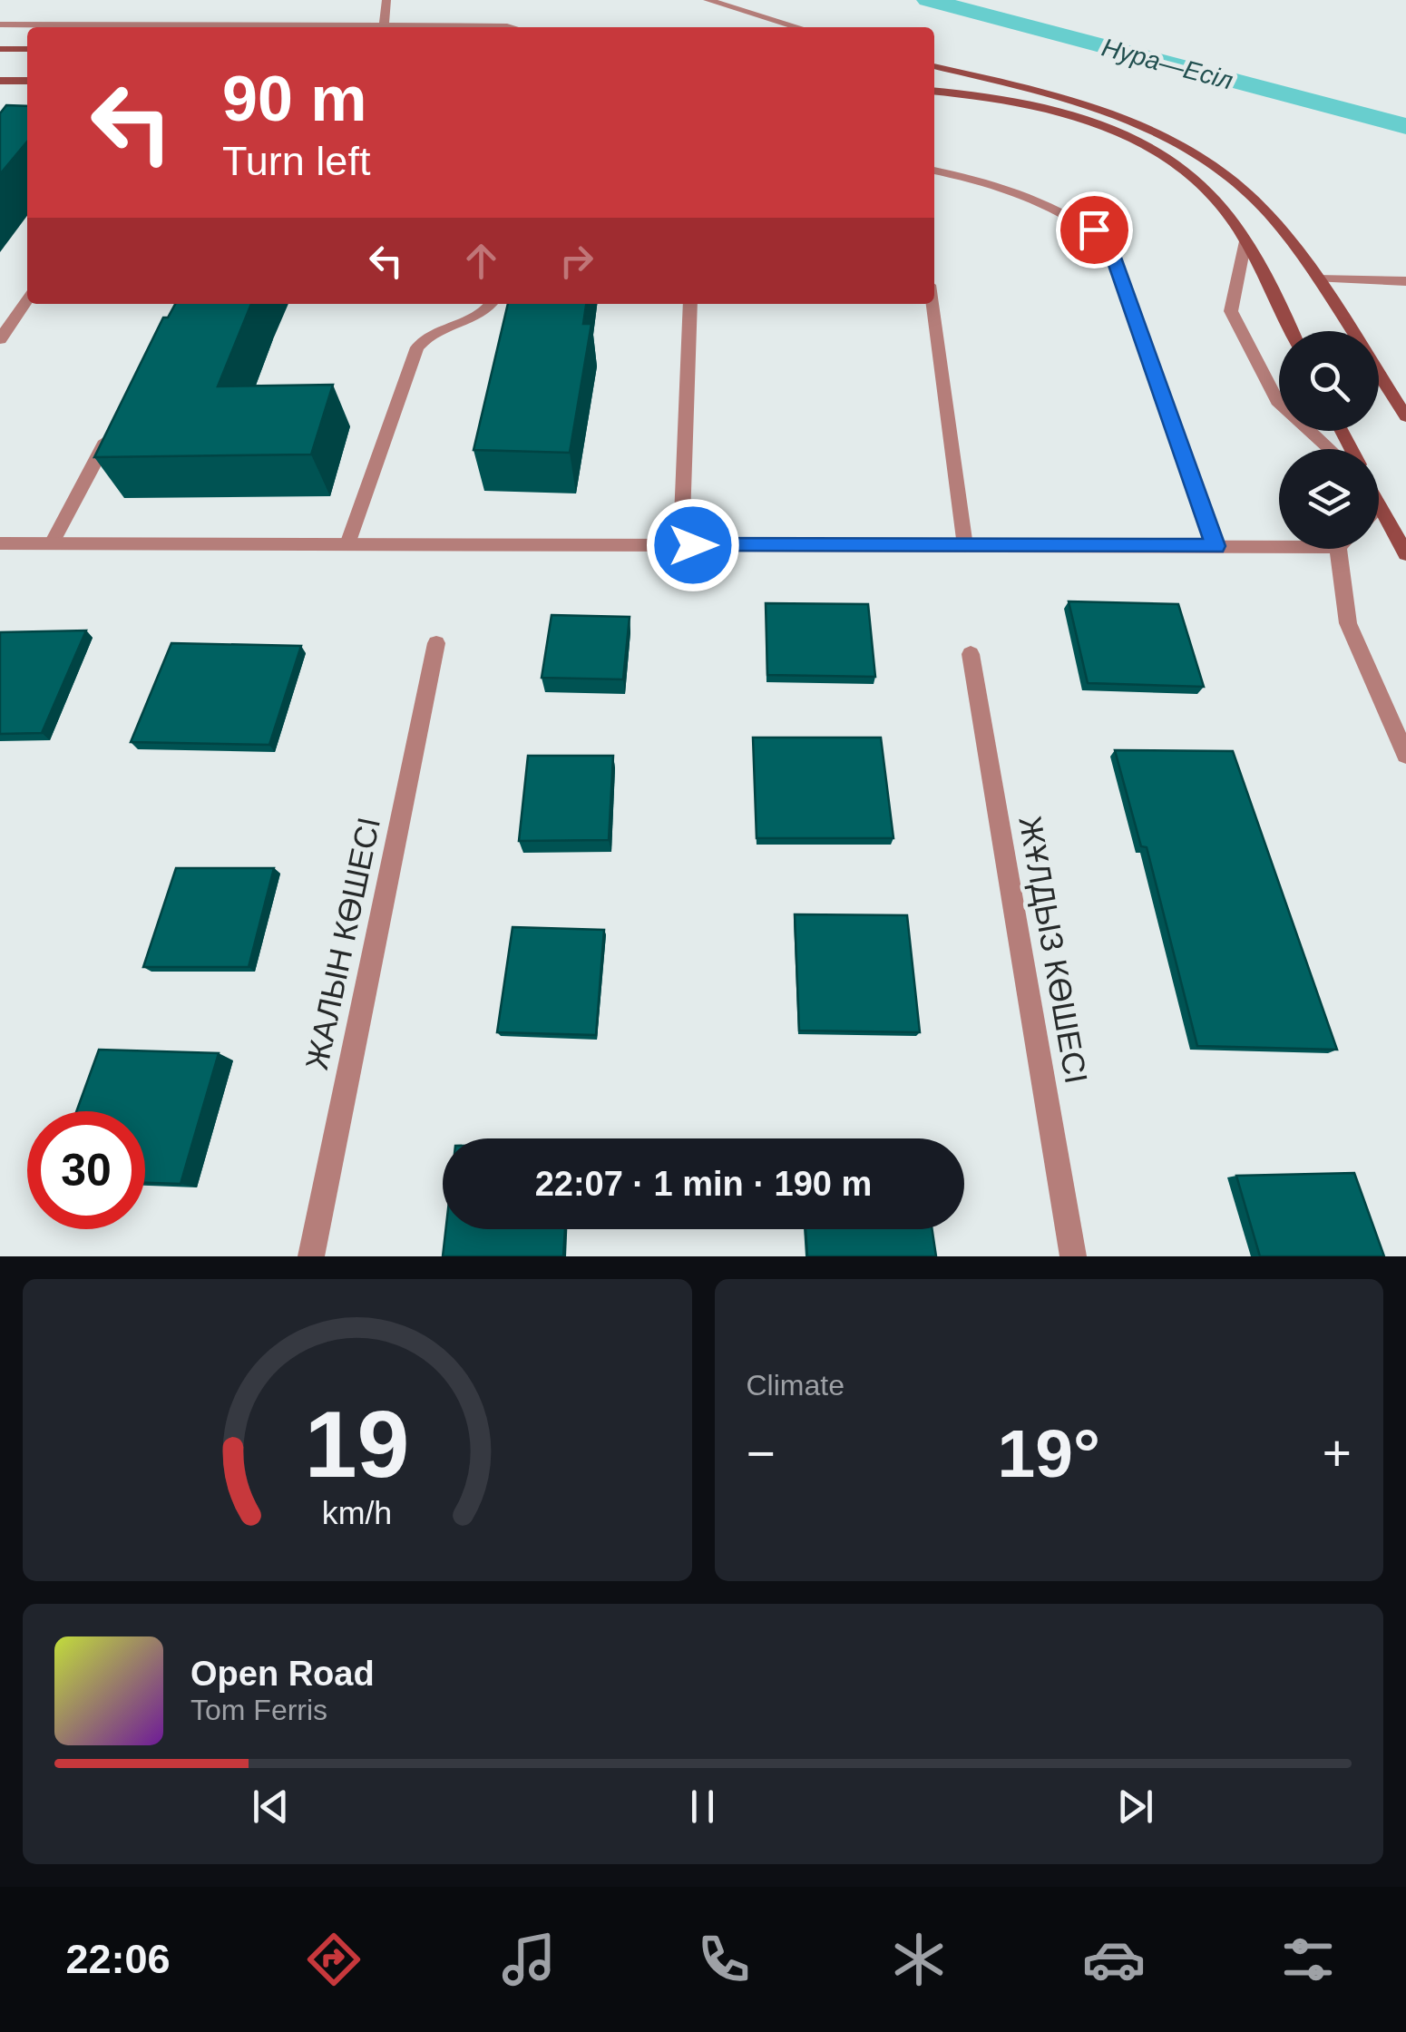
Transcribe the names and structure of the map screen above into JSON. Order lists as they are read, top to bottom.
{
  "streets": {
    "street": ["ЖАЛЫН КӨШЕСІ", "ЖҰЛДЫЗ КӨШЕСІ"]
  },
  "water": ["Нура—Есіл"],
  "page": {
    "turn": ["90 m", "Turn left"],
    "limit": "30",
    "trip": "22:07 · 1 min · 190 m",
    "tile": "Climate",
    "heat": ["−", "19°", "+"],
    "song": ["Open Road", "Tom Ferris"],
    "tabs": "22:06",
    "gauge": ["19", "km/h"]
  }
}
